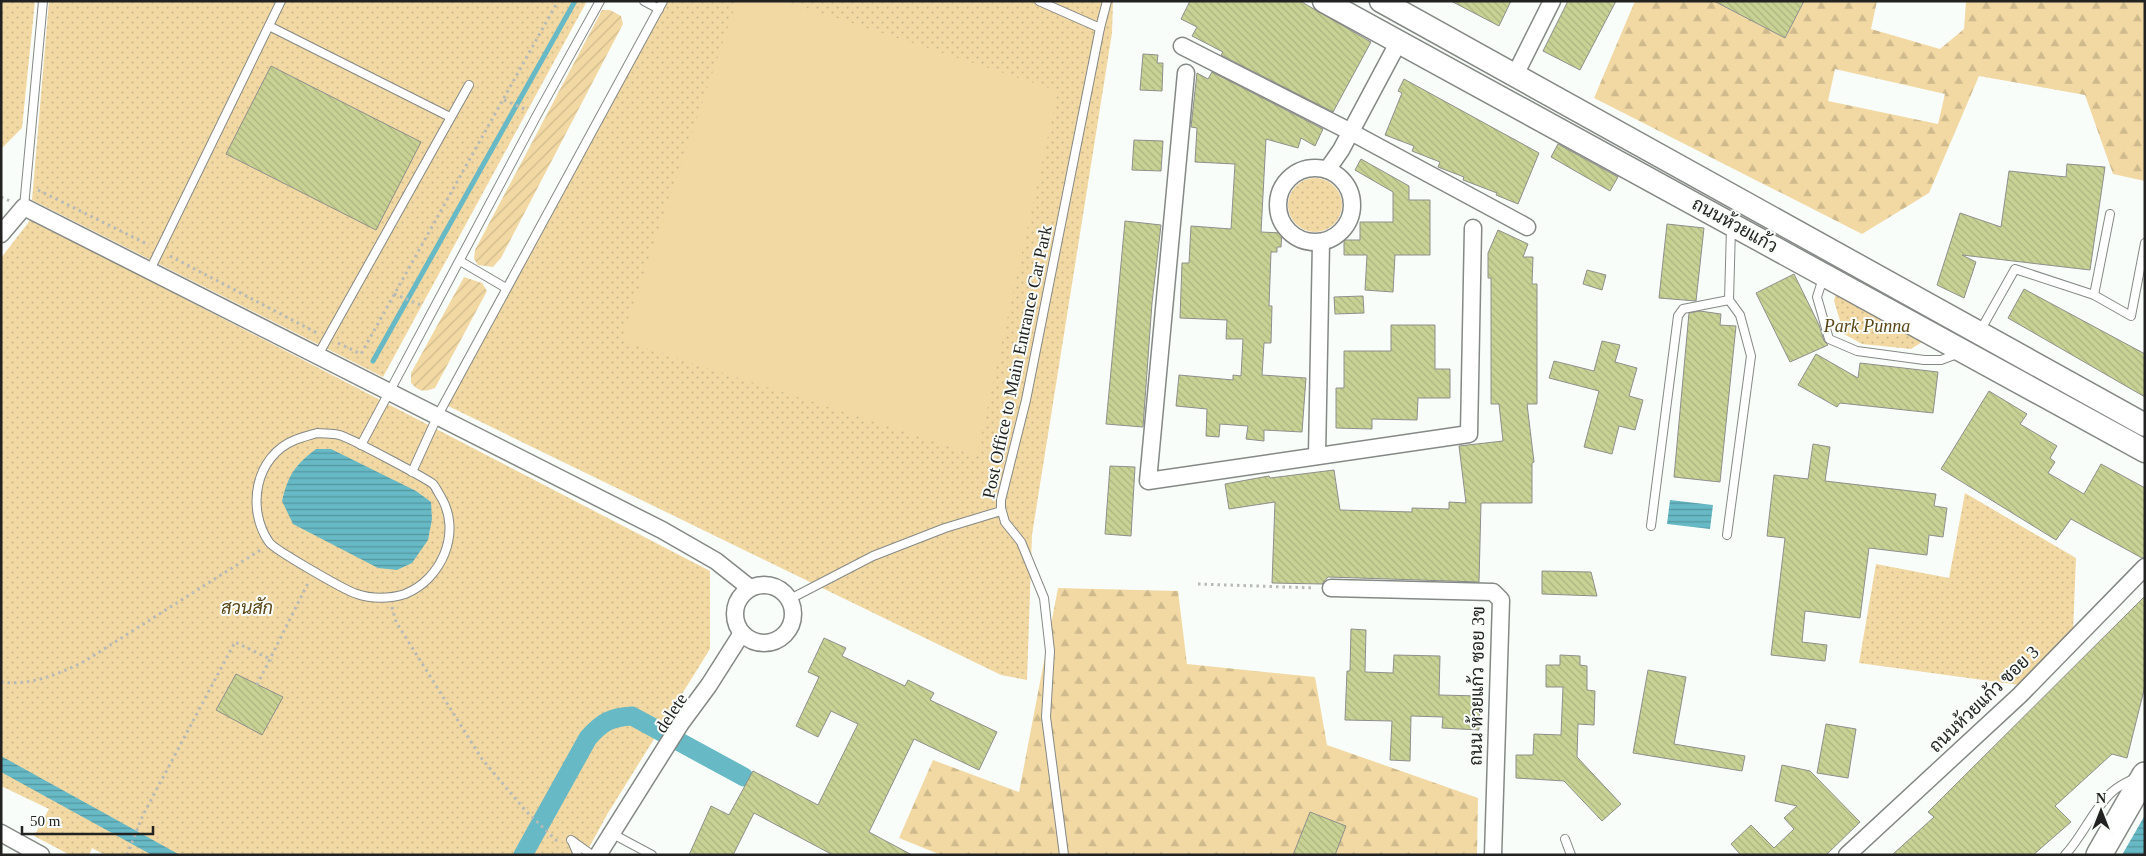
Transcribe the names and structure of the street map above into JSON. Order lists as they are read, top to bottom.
{
  "streets": {
    "main road": ["ถนนห้วยแก้ว"],
    "street": ["ถนน ห้วยแก้ว ซอย 3ข", "ถนนห้วยแก้ว ซอย 3"]
  },
  "parks": ["Park Punna", "สวนสัก"],
  "scale_bar": "50 m",
  "north": "top"
}
